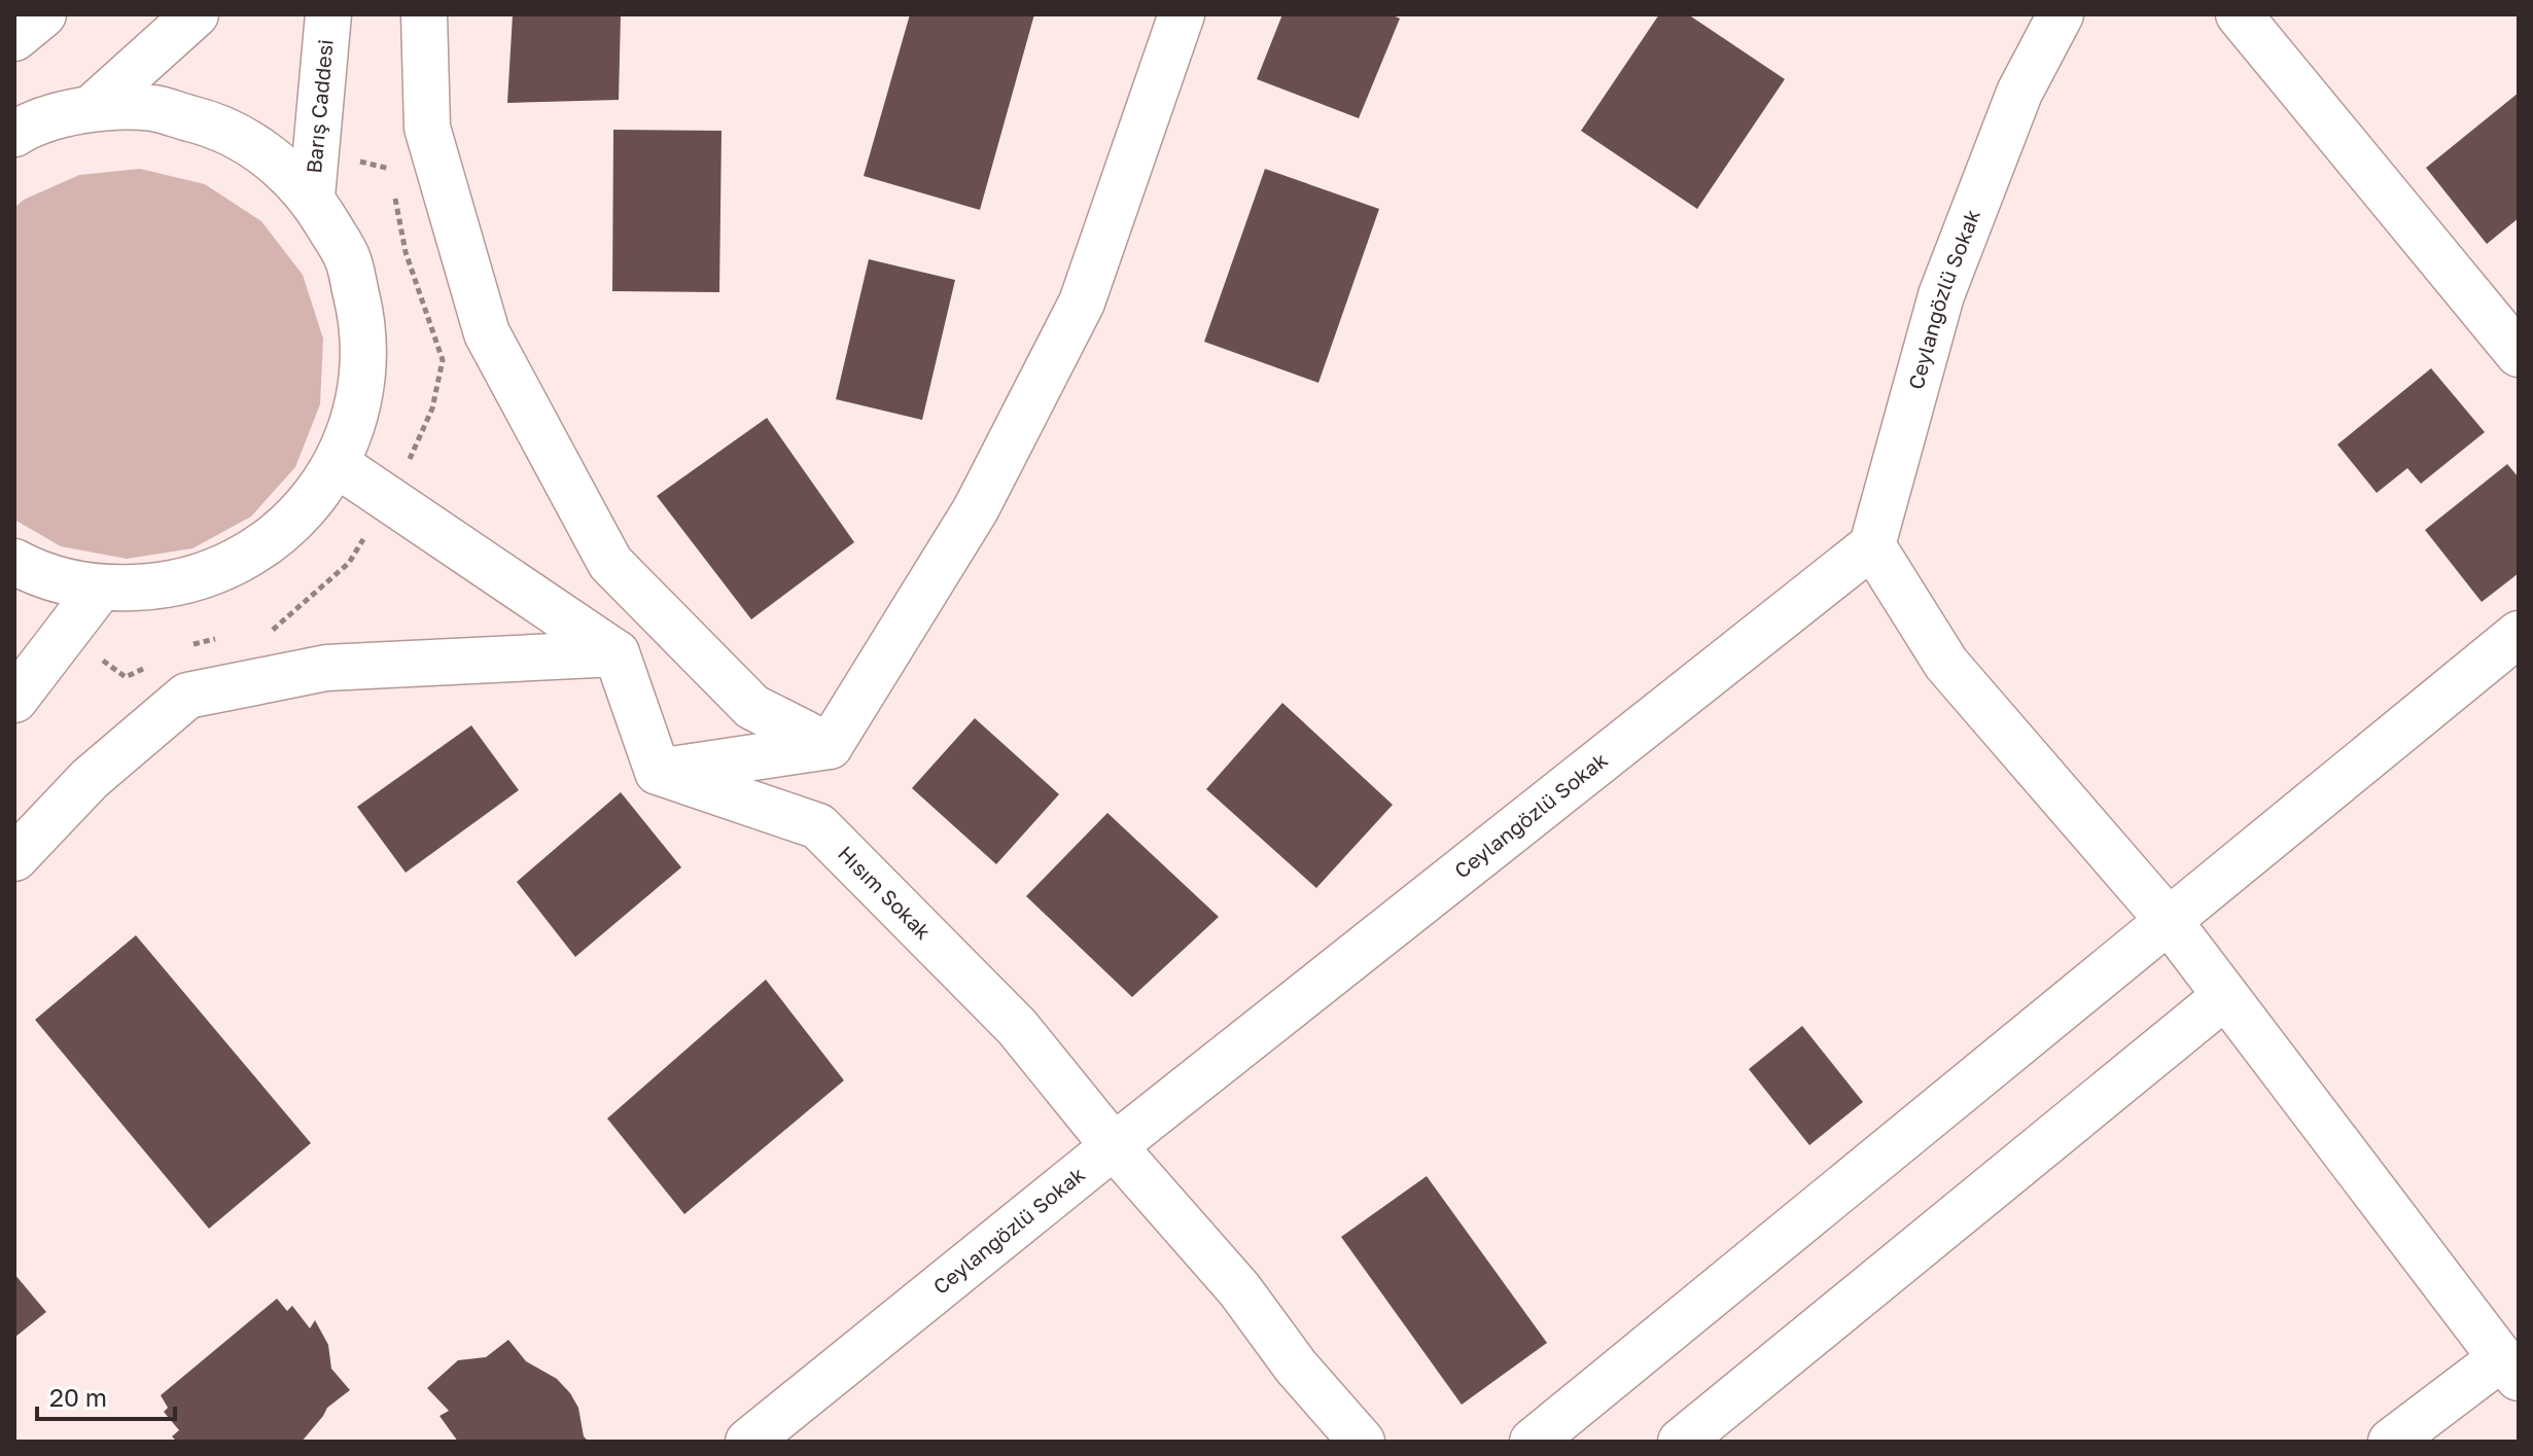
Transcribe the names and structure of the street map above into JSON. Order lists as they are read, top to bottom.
{
  "streets": {
    "street": ["Barış Caddesi", "Ceylangözlü Sokak", "Hısım Sokak"]
  },
  "crossings": [
    ["Ceylangözlü Sokak", "Hısım Sokak"]
  ],
  "scale_bar": "20 m"
}
